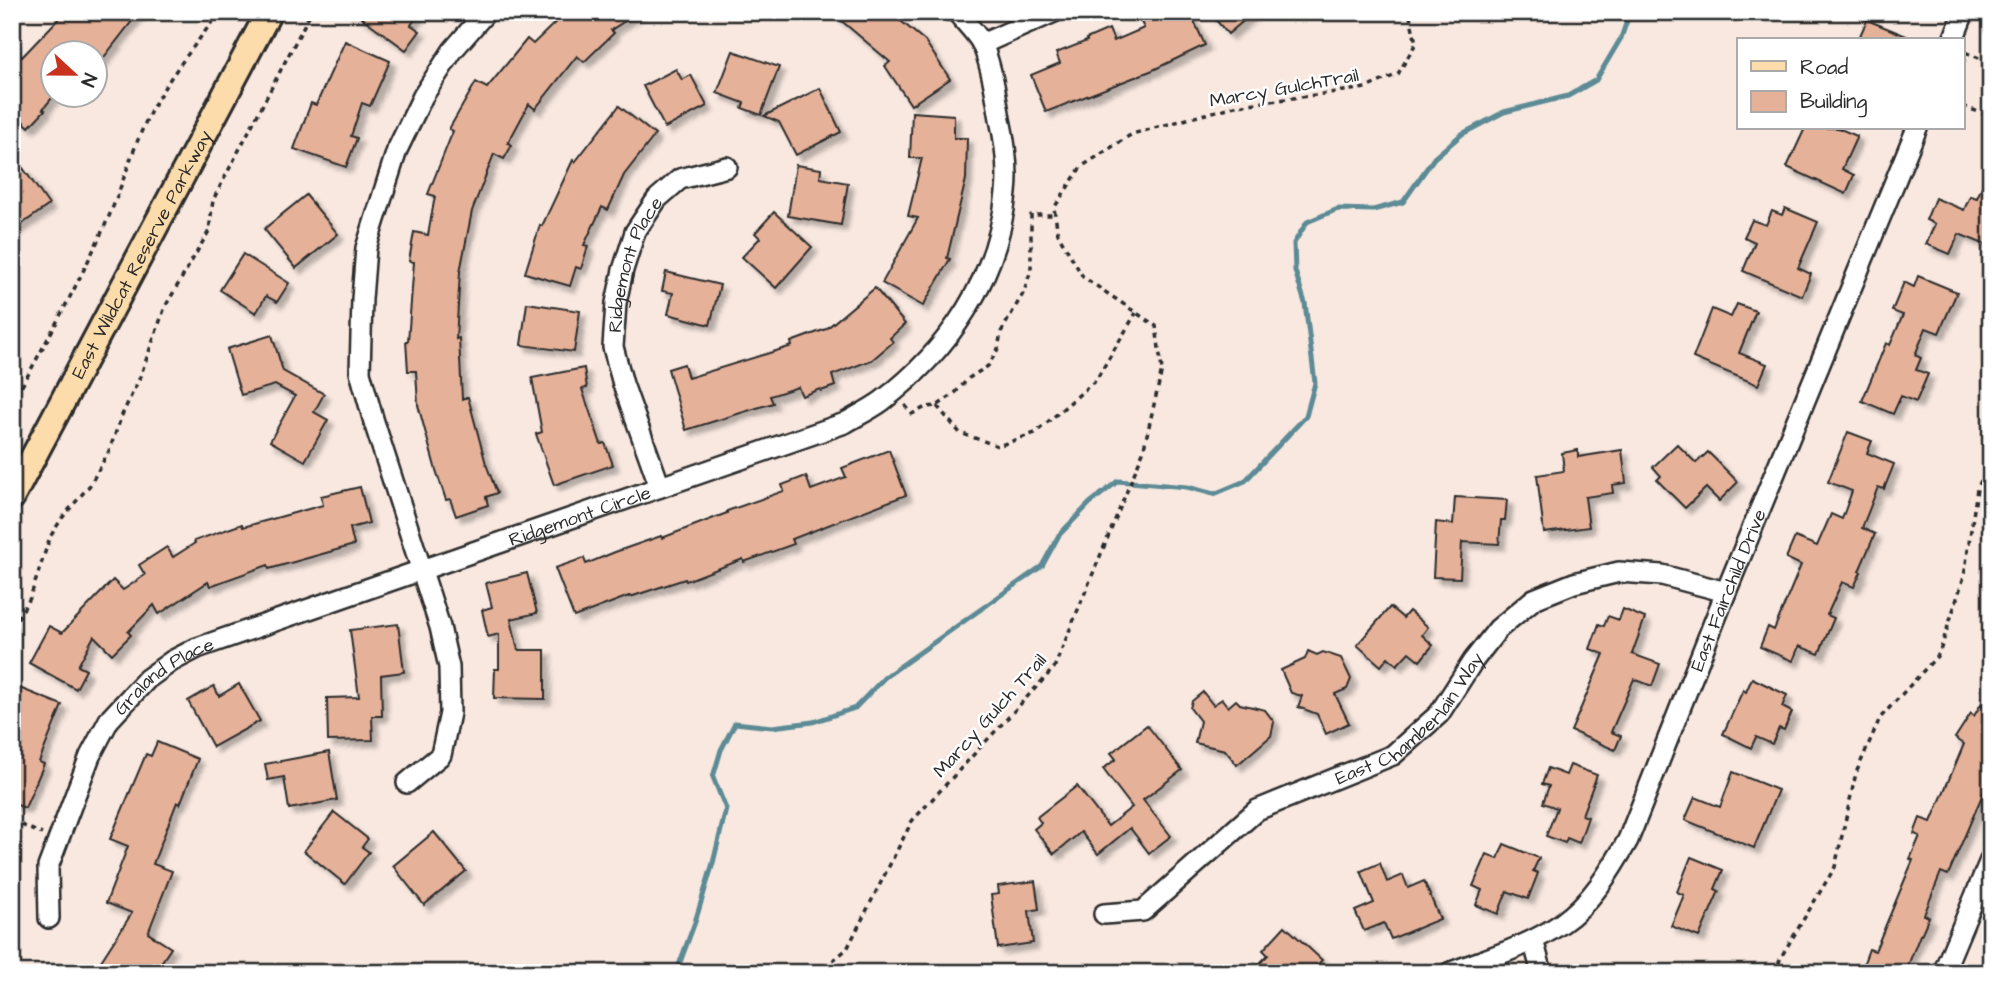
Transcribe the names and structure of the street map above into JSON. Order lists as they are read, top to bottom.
{
  "streets": {
    "main road": ["East Wildcat Reserve Parkway"],
    "street": [
      "Ridgemont Place",
      "Ridgemont Circle",
      "East Fairchild Drive",
      "Graland Place",
      "East Chamberlain Way"
    ],
    "path": ["Marcy GulchTrail", "Marcy Gulch Trail"]
  },
  "crossings": [
    ["Ridgemont Place", "Ridgemont Circle"],
    ["Ridgemont Circle", "Graland Place"],
    ["East Fairchild Drive", "East Chamberlain Way"]
  ],
  "legend": ["Road", "Building"],
  "north": "right"
}
